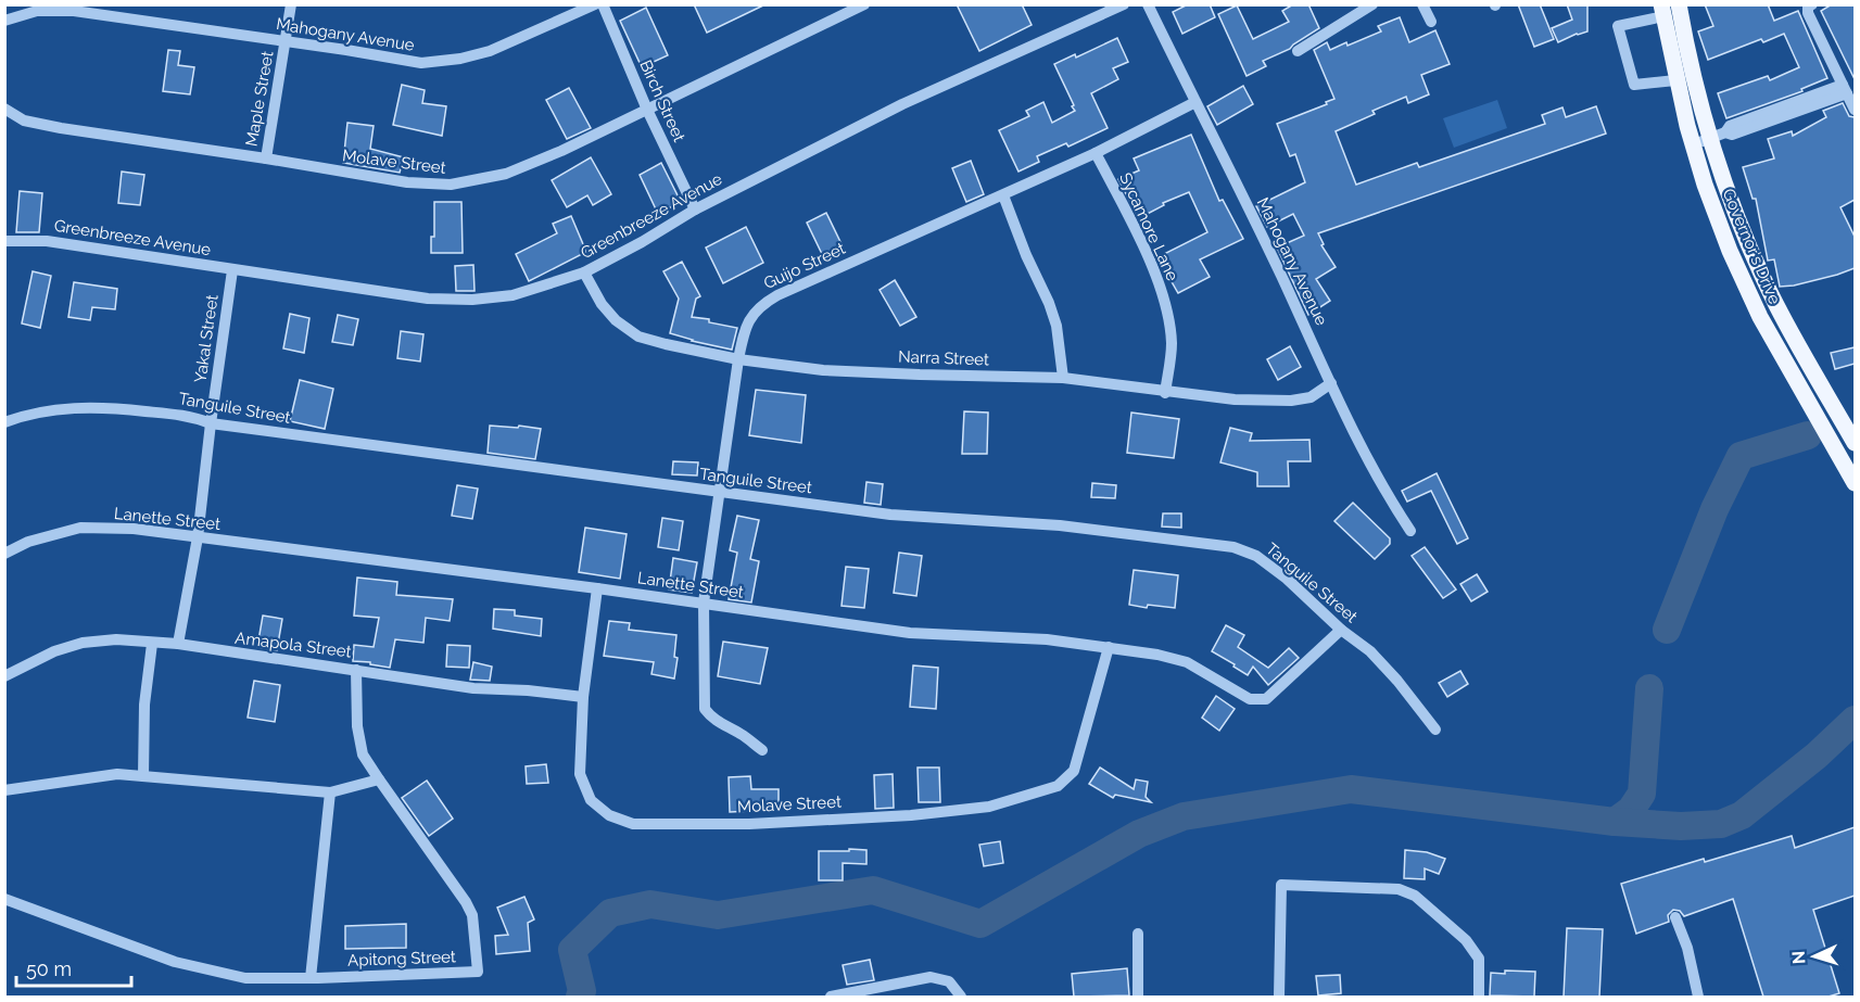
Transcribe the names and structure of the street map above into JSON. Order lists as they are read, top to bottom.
{
  "streets": {
    "main road": ["Governor's Drive"],
    "street": [
      "Mahogany Avenue",
      "Maple Street",
      "Birch Street",
      "Molave Street",
      "Greenbreeze Avenue",
      "Sycamore Lane",
      "Guijo Street",
      "Yakal Street",
      "Narra Street",
      "Tanguile Street",
      "Lanette Street",
      "Amapola Street",
      "Apitong Street"
    ]
  },
  "crossings": [
    ["Mahogany Avenue", "Maple Street"],
    ["Mahogany Avenue", "Guijo Street"],
    ["Mahogany Avenue", "Narra Street"],
    ["Maple Street", "Molave Street"],
    ["Birch Street", "Molave Street"],
    ["Birch Street", "Greenbreeze Avenue"],
    ["Molave Street", "Lanette Street"],
    ["Molave Street", "Amapola Street"],
    ["Greenbreeze Avenue", "Yakal Street"],
    ["Greenbreeze Avenue", "Narra Street"],
    ["Sycamore Lane", "Guijo Street"],
    ["Sycamore Lane", "Narra Street"],
    ["Guijo Street", "Narra Street"],
    ["Guijo Street", "Tanguile Street"],
    ["Guijo Street", "Lanette Street"],
    ["Yakal Street", "Tanguile Street"],
    ["Yakal Street", "Lanette Street"],
    ["Yakal Street", "Amapola Street"],
    ["Tanguile Street", "Lanette Street"],
    ["Amapola Street", "Apitong Street"]
  ],
  "scale_bar": "50 m",
  "north": "left"
}
